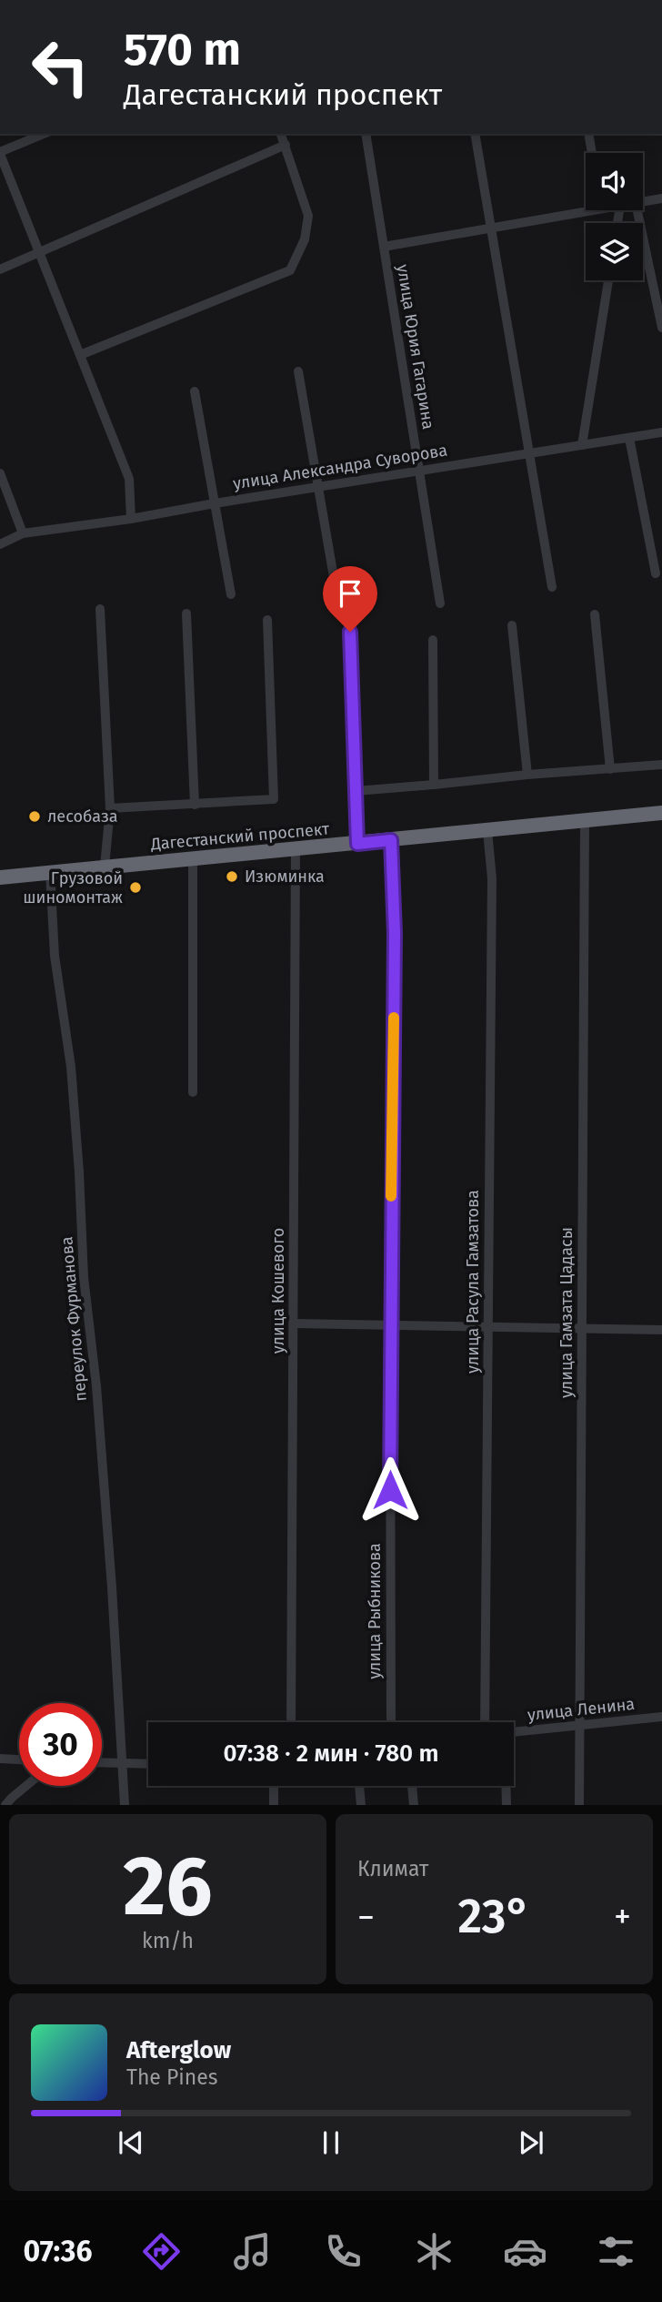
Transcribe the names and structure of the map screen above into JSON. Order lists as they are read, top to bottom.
{
  "streets": {
    "highway": ["Дагестанский проспект"],
    "street": [
      "улица Юрия Гагарина",
      "улица Александра Суворова",
      "улица Расула Гамзатова",
      "улица Кошевого",
      "улица Гамзата Цадасы",
      "переулок Фурманова",
      "улица Рыбникова",
      "улица Ленина"
    ]
  },
  "crossings": [
    ["улица Юрия Гагарина", "улица Александра Суворова"],
    ["Дагестанский проспект", "улица Расула Гамзатова"],
    ["Дагестанский проспект", "улица Кошевого"],
    ["Дагестанский проспект", "улица Гамзата Цадасы"],
    ["Дагестанский проспект", "переулок Фурманова"],
    ["Дагестанский проспект", "улица Рыбникова"],
    ["улица Гамзата Цадасы", "улица Ленина"]
  ],
  "places": ["лесобаза", "Изюминка", "Грузовой шиномонтаж"],
  "page": {
    "turn": ["570 m", "Дагестанский проспект"],
    "limit": "30",
    "trip": "07:38 · 2 мин · 780 m",
    "tile": [
      ["26", "km/h"],
      "Климат"
    ],
    "heat": ["−", "23°", "+"],
    "song": ["Afterglow", "The Pines"],
    "tabs": "07:36"
  }
}
